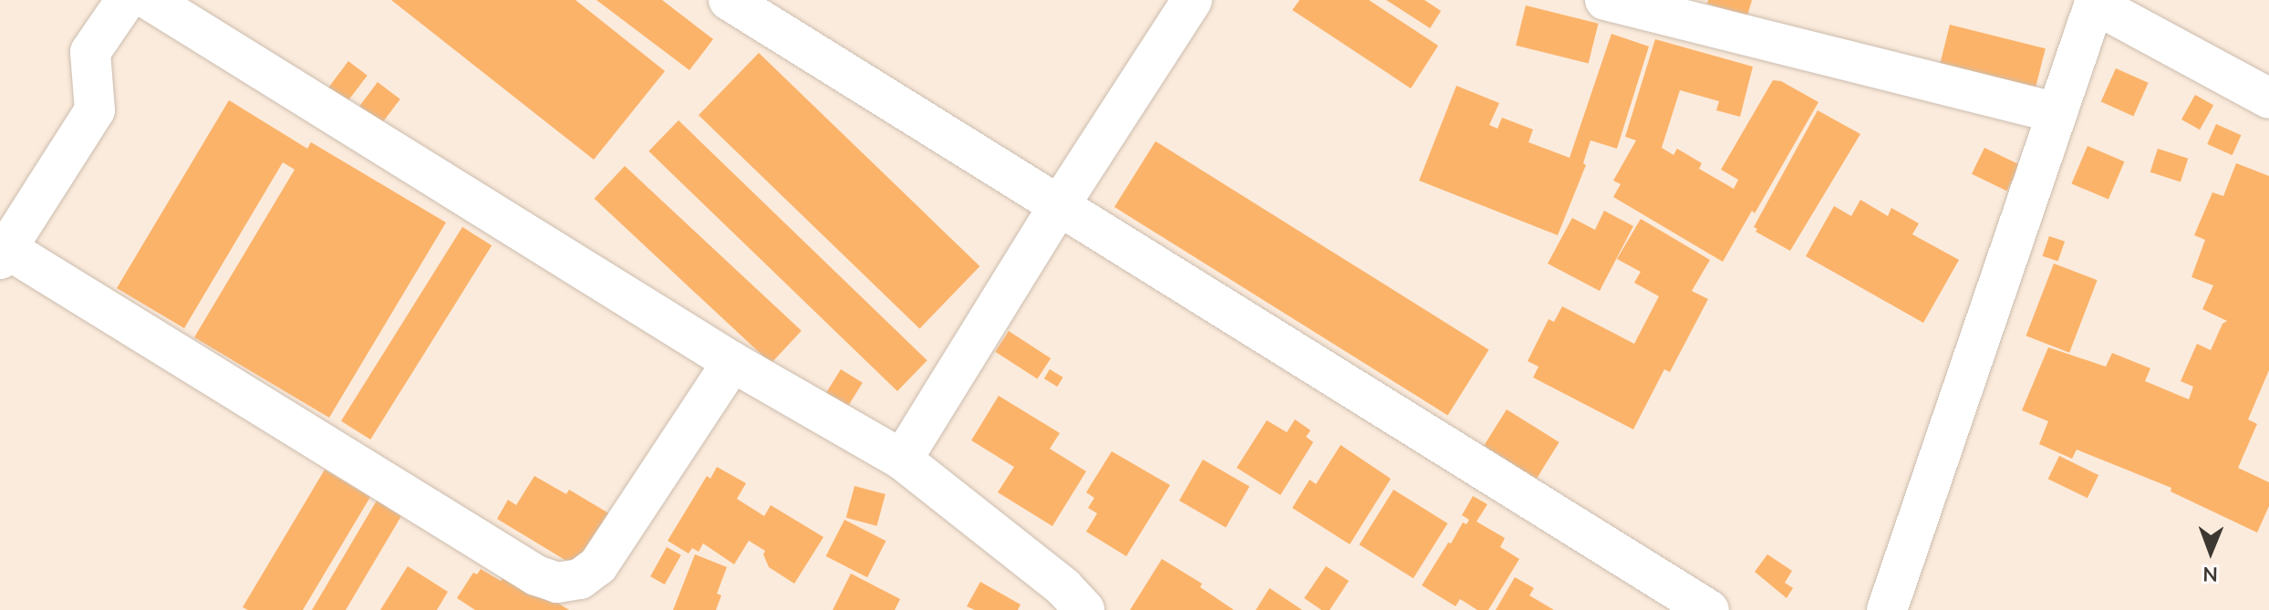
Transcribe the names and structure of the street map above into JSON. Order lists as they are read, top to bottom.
{
  "north": "bottom"
}
